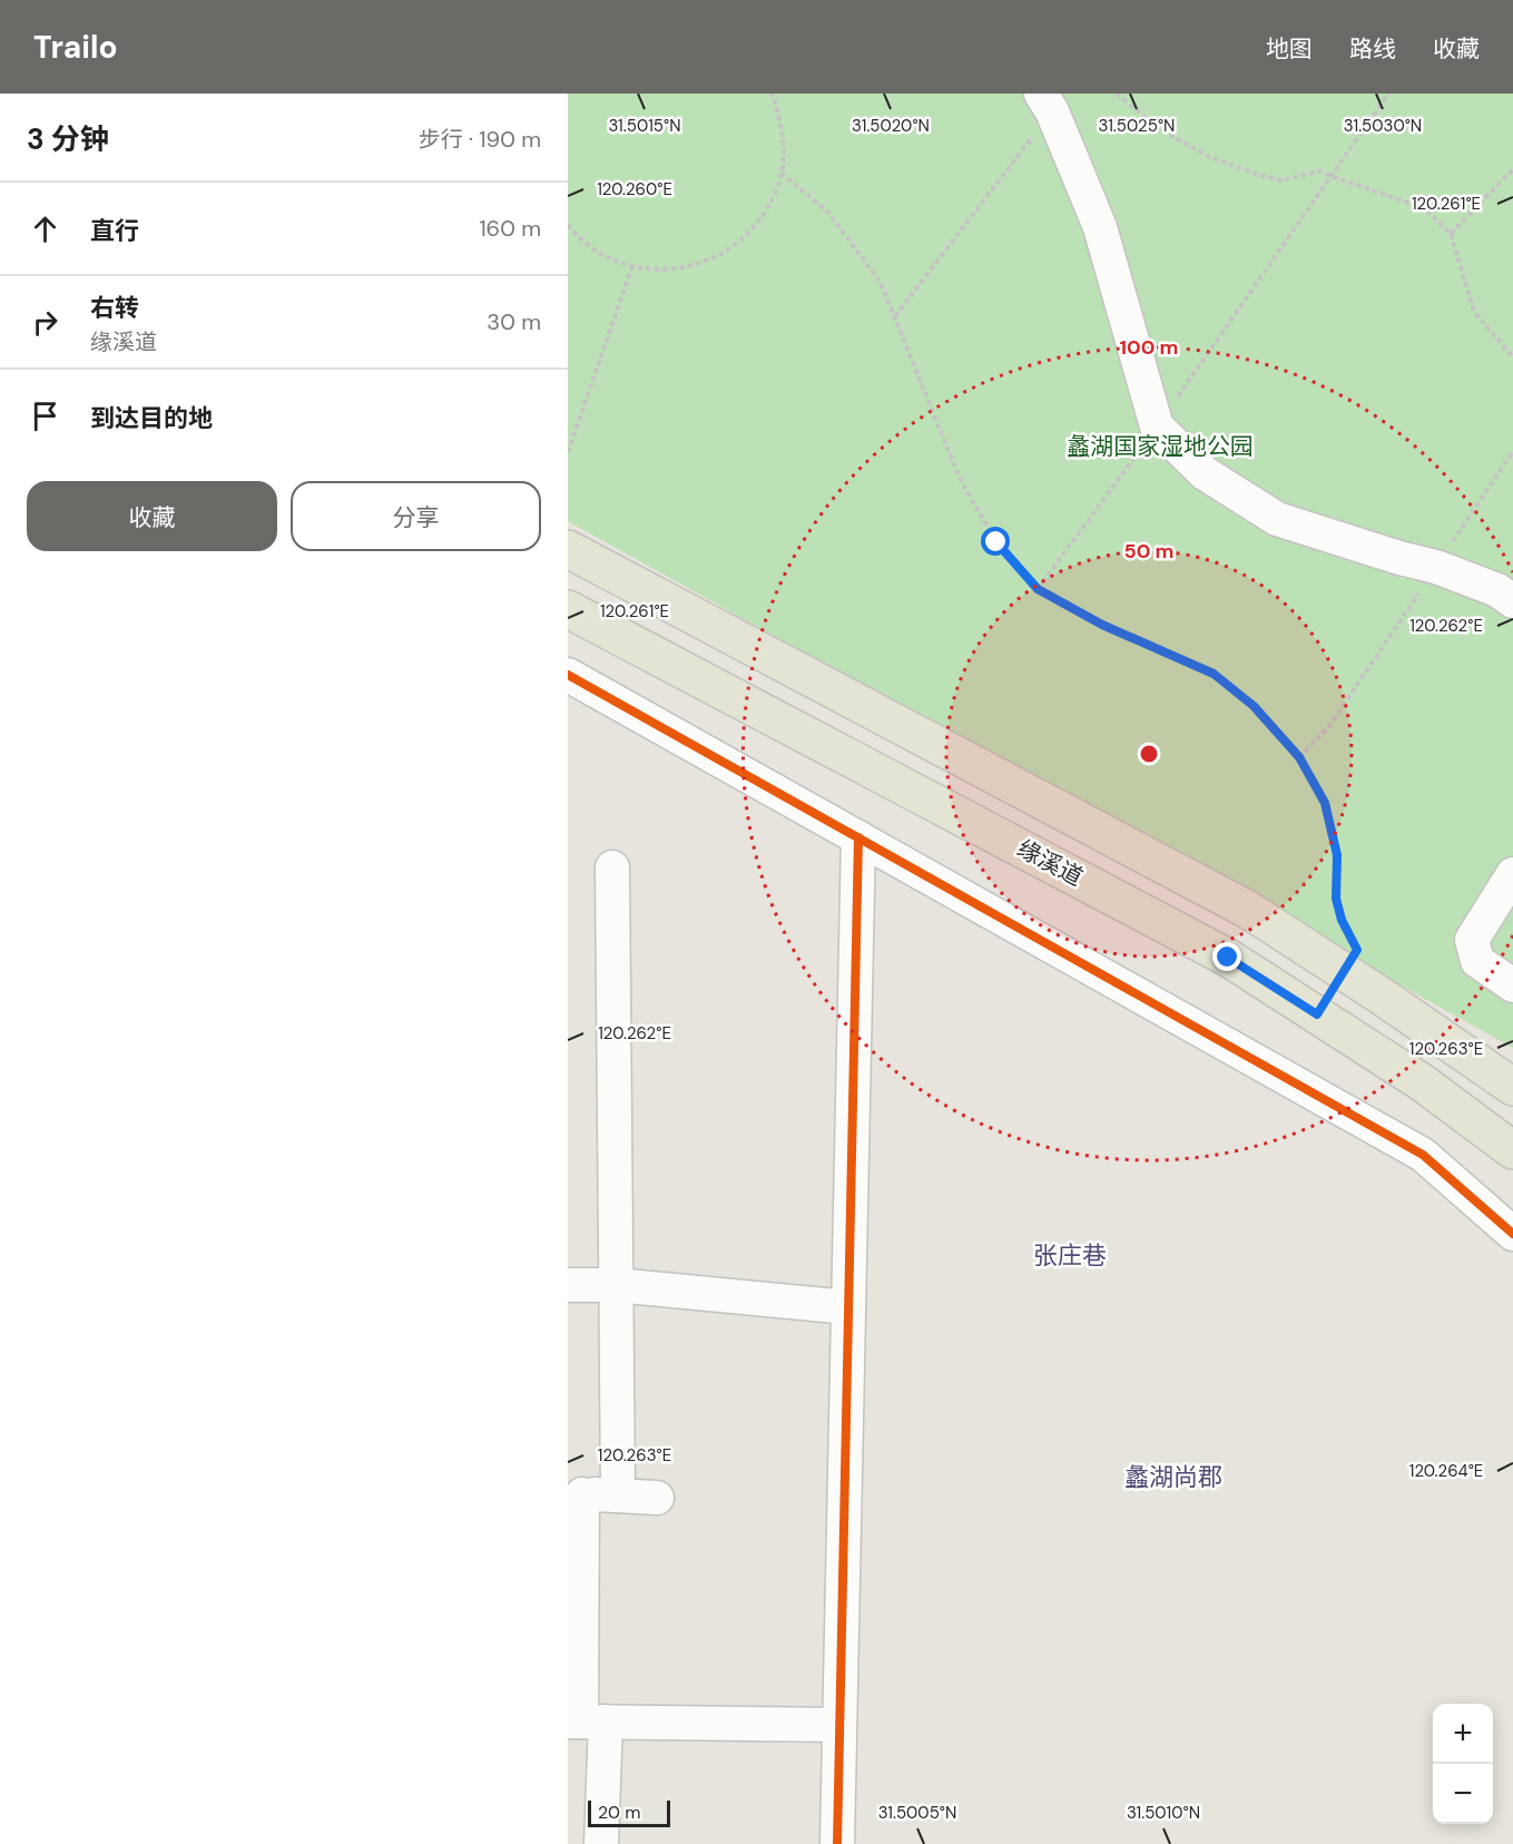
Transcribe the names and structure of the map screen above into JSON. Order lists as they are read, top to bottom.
{
  "streets": {
    "main road": ["缘溪道"]
  },
  "districts": ["张庄巷", "蠡湖尚郡"],
  "parks": ["蠡湖国家湿地公园"],
  "scale_bar": "20 m",
  "page": {
    "header": "Trailo",
    "nav": ["地图", "路线", "收藏"],
    "heading": ["3 分钟", "步行 · 190 m"],
    "list": [
      ["直行", "160 m"],
      ["右转", "缘溪道", "30 m"],
      "到达目的地"
    ],
    "buttons": ["收藏", "分享"],
    "map_buttons": ["+", "−"],
    "scale": "20 m"
  },
  "coordinates": [
    "31.5015°N",
    "31.5020°N",
    "31.5025°N",
    "31.5030°N",
    "120.260°E",
    "120.261°E",
    "120.262°E",
    "120.263°E",
    "120.264°E",
    "31.5005°N",
    "31.5010°N"
  ],
  "rings": ["100 m", "50 m"]
}
